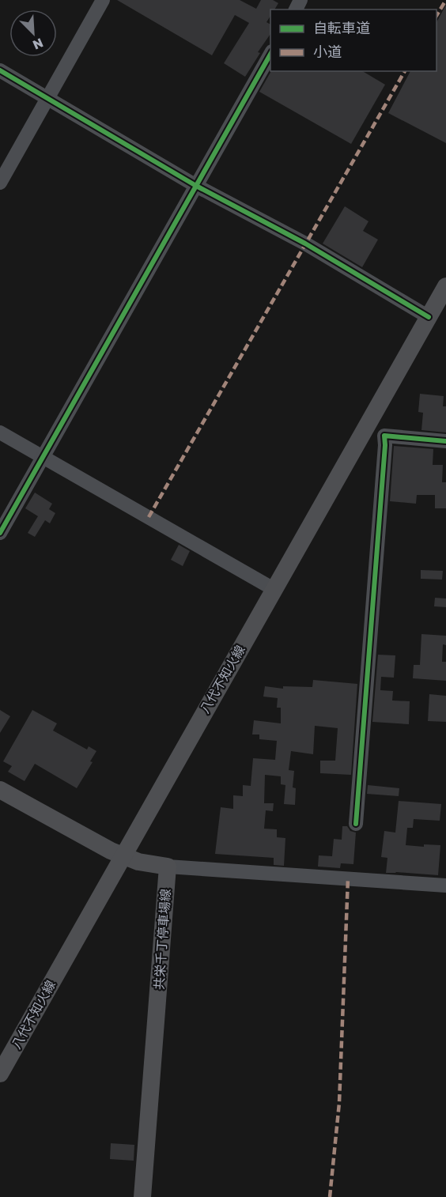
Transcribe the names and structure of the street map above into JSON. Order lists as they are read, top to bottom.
{
  "streets": {
    "main road": ["八代不知火線", "共栄千丁停車場線"]
  },
  "legend": ["自転車道", "小道"],
  "north": "bottom right"
}
